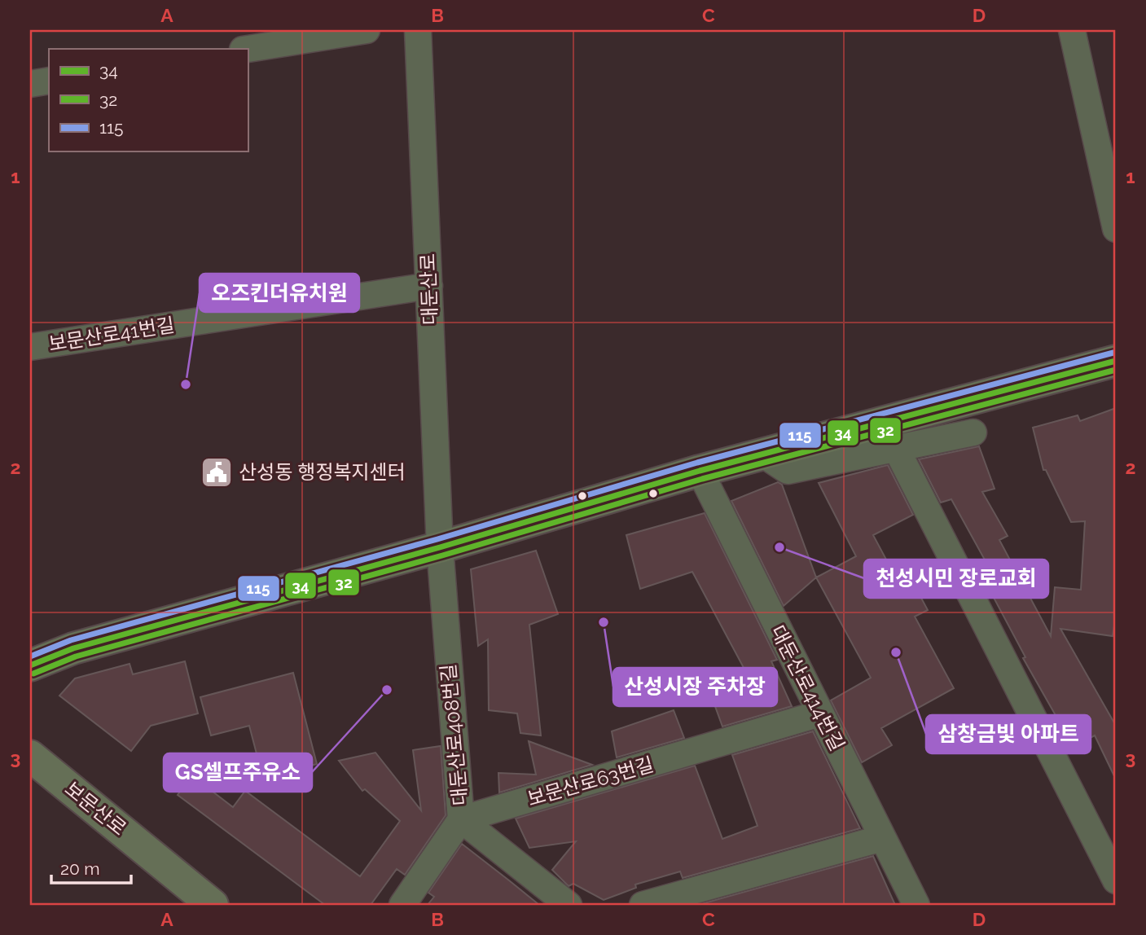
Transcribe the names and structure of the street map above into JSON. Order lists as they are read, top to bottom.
{
  "streets": {
    "main road": ["보문산로"],
    "street": [
      "대둔산로",
      "보문산로41번길",
      "대둔산로414번길",
      "대둔산로408번길",
      "보문산로63번길"
    ]
  },
  "crossings": [
    ["대둔산로", "보문산로41번길"],
    ["대둔산로", "대둔산로408번길"],
    ["대둔산로414번길", "보문산로63번길"],
    ["대둔산로408번길", "보문산로63번길"]
  ],
  "places": {
    "other": [
      "오즈킨더유치원",
      "천성시민 장로교회",
      "산성시장 주차장",
      "삼창금빛 아파트",
      "GS셀프주유소"
    ],
    "public building": ["산성동 행정복지센터"]
  },
  "lines": ["transit line 115", "transit line 34", "transit line 32"],
  "legend": ["34", "32", "115"],
  "scale_bar": "20 m",
  "grid": {
    "columns": [
      "A",
      "B",
      "C",
      "D"
    ],
    "rows": ["1", "2", "3"]
  }
}
